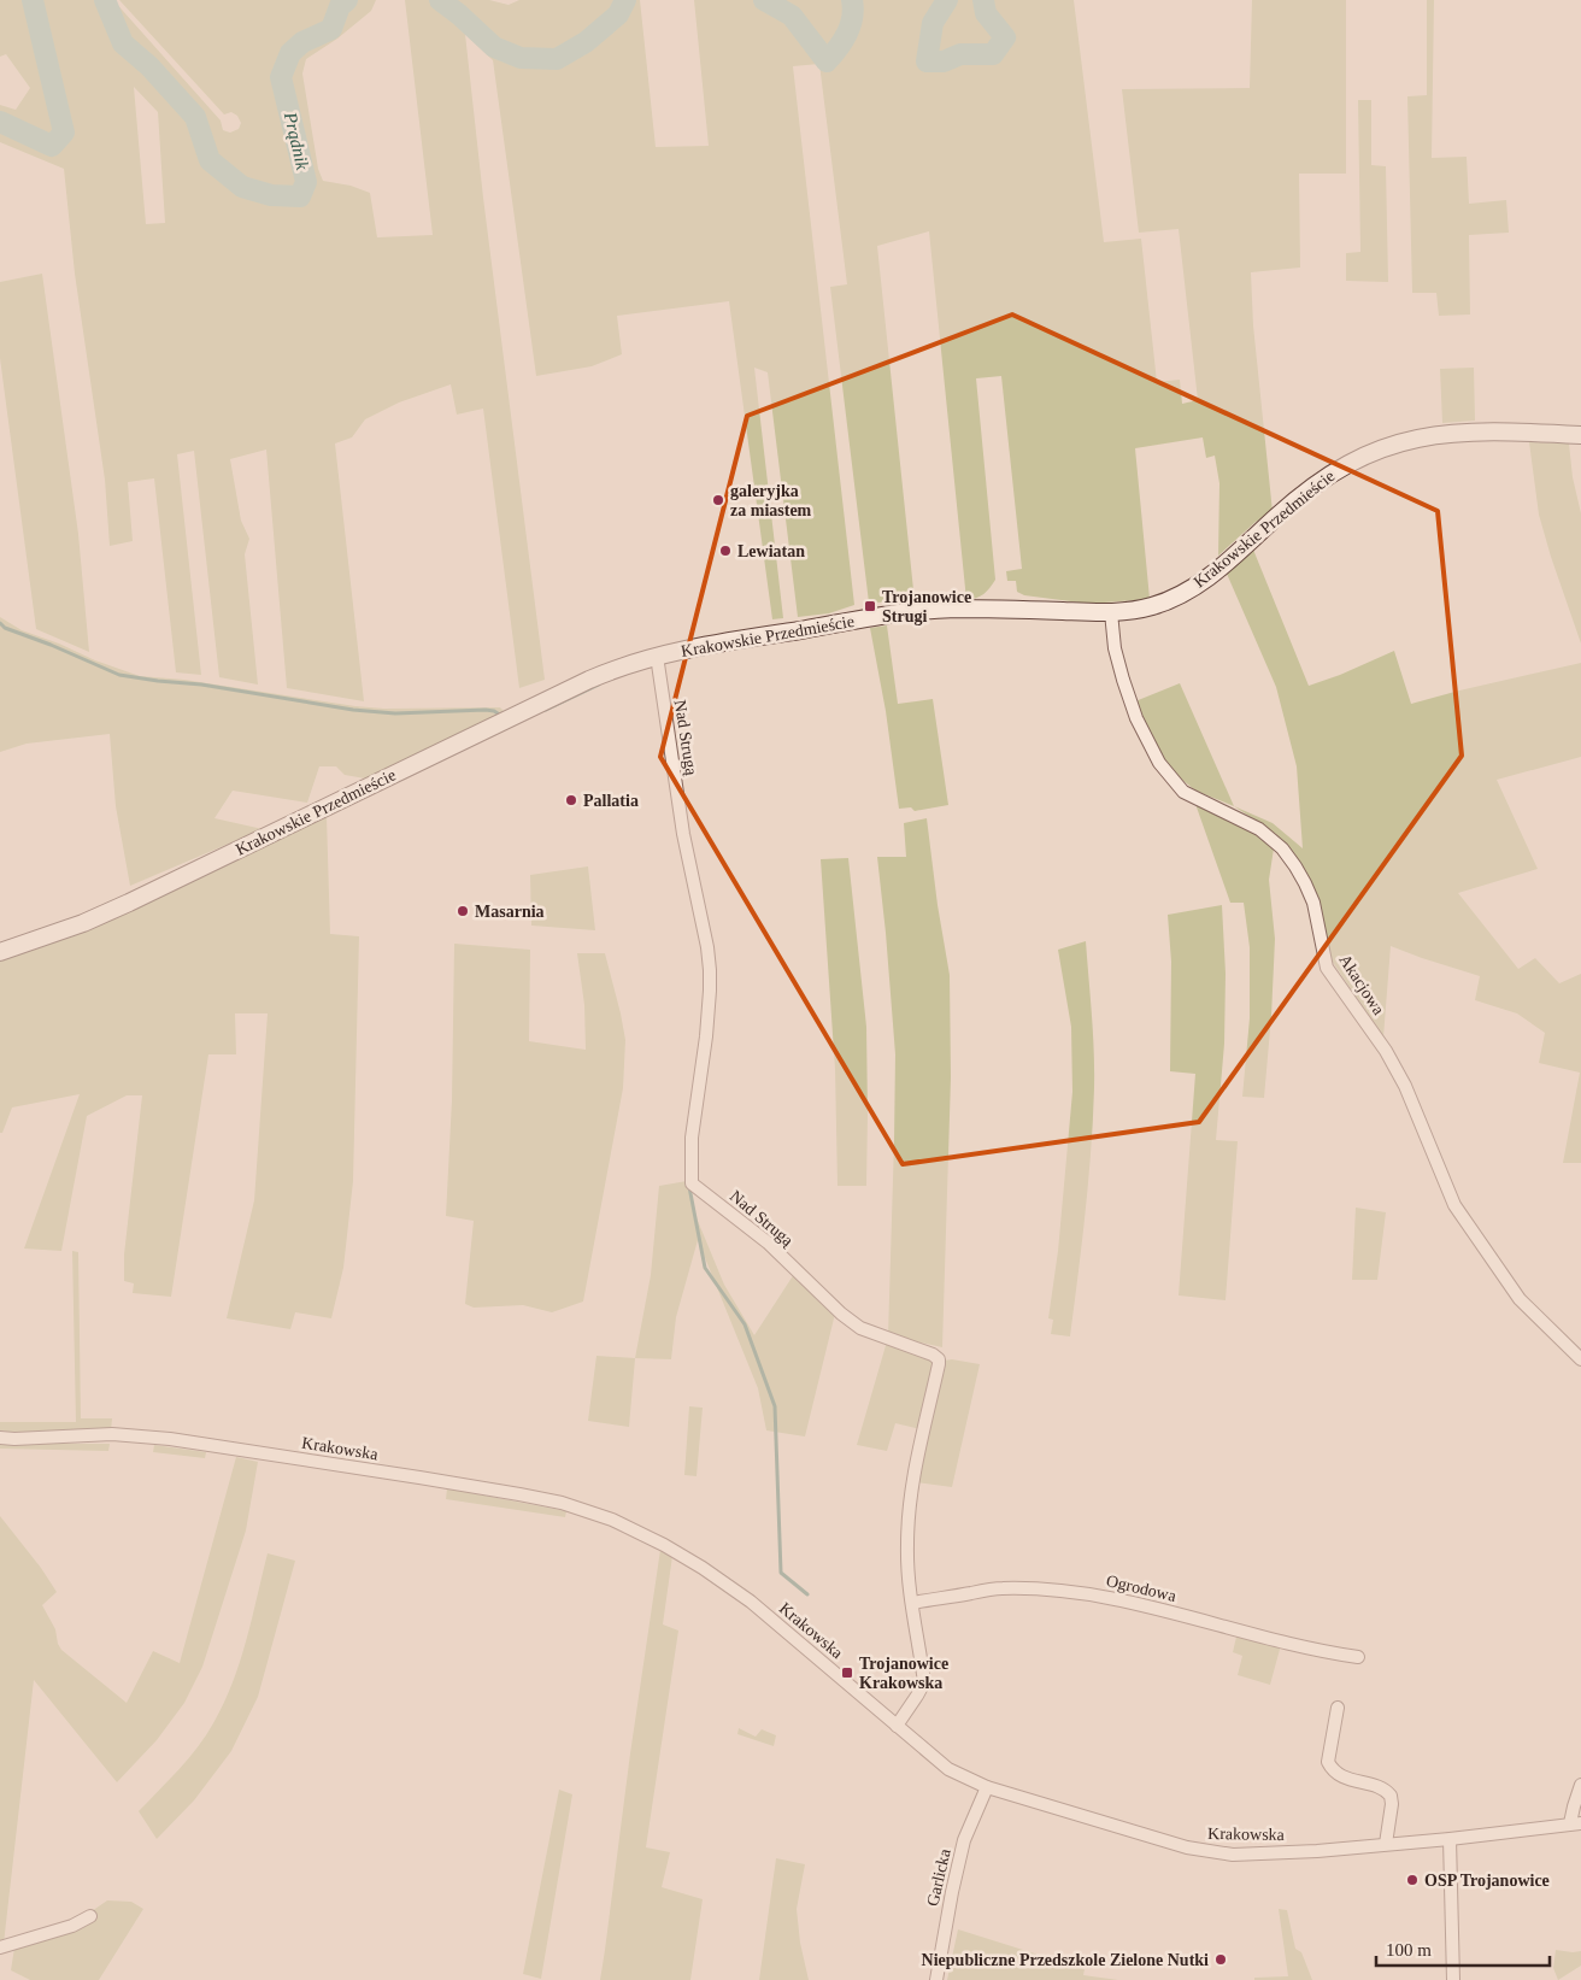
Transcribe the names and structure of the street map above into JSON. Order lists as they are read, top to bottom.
{
  "streets": {
    "main road": ["Krakowskie Przedmieście"],
    "street": [
      "Nad Strugą",
      "Akacjowa",
      "Krakowska",
      "Ogrodowa",
      "Garlicka"
    ]
  },
  "crossings": [
    ["Krakowskie Przedmieście", "Nad Strugą"],
    ["Krakowskie Przedmieście", "Akacjowa"],
    ["Nad Strugą", "Krakowska"],
    ["Nad Strugą", "Ogrodowa"],
    ["Krakowska", "Garlicka"]
  ],
  "water": ["Prądnik"],
  "places": {
    "other": [
      "galeryjka za miastem",
      "Lewiatan",
      "Pallatia",
      "Masarnia",
      "OSP Trojanowice",
      "Niepubliczne Przedszkole Zielone Nutki"
    ],
    "transit": ["Trojanowice Strugi", "Trojanowice Krakowska"]
  },
  "scale_bar": "100 m"
}
